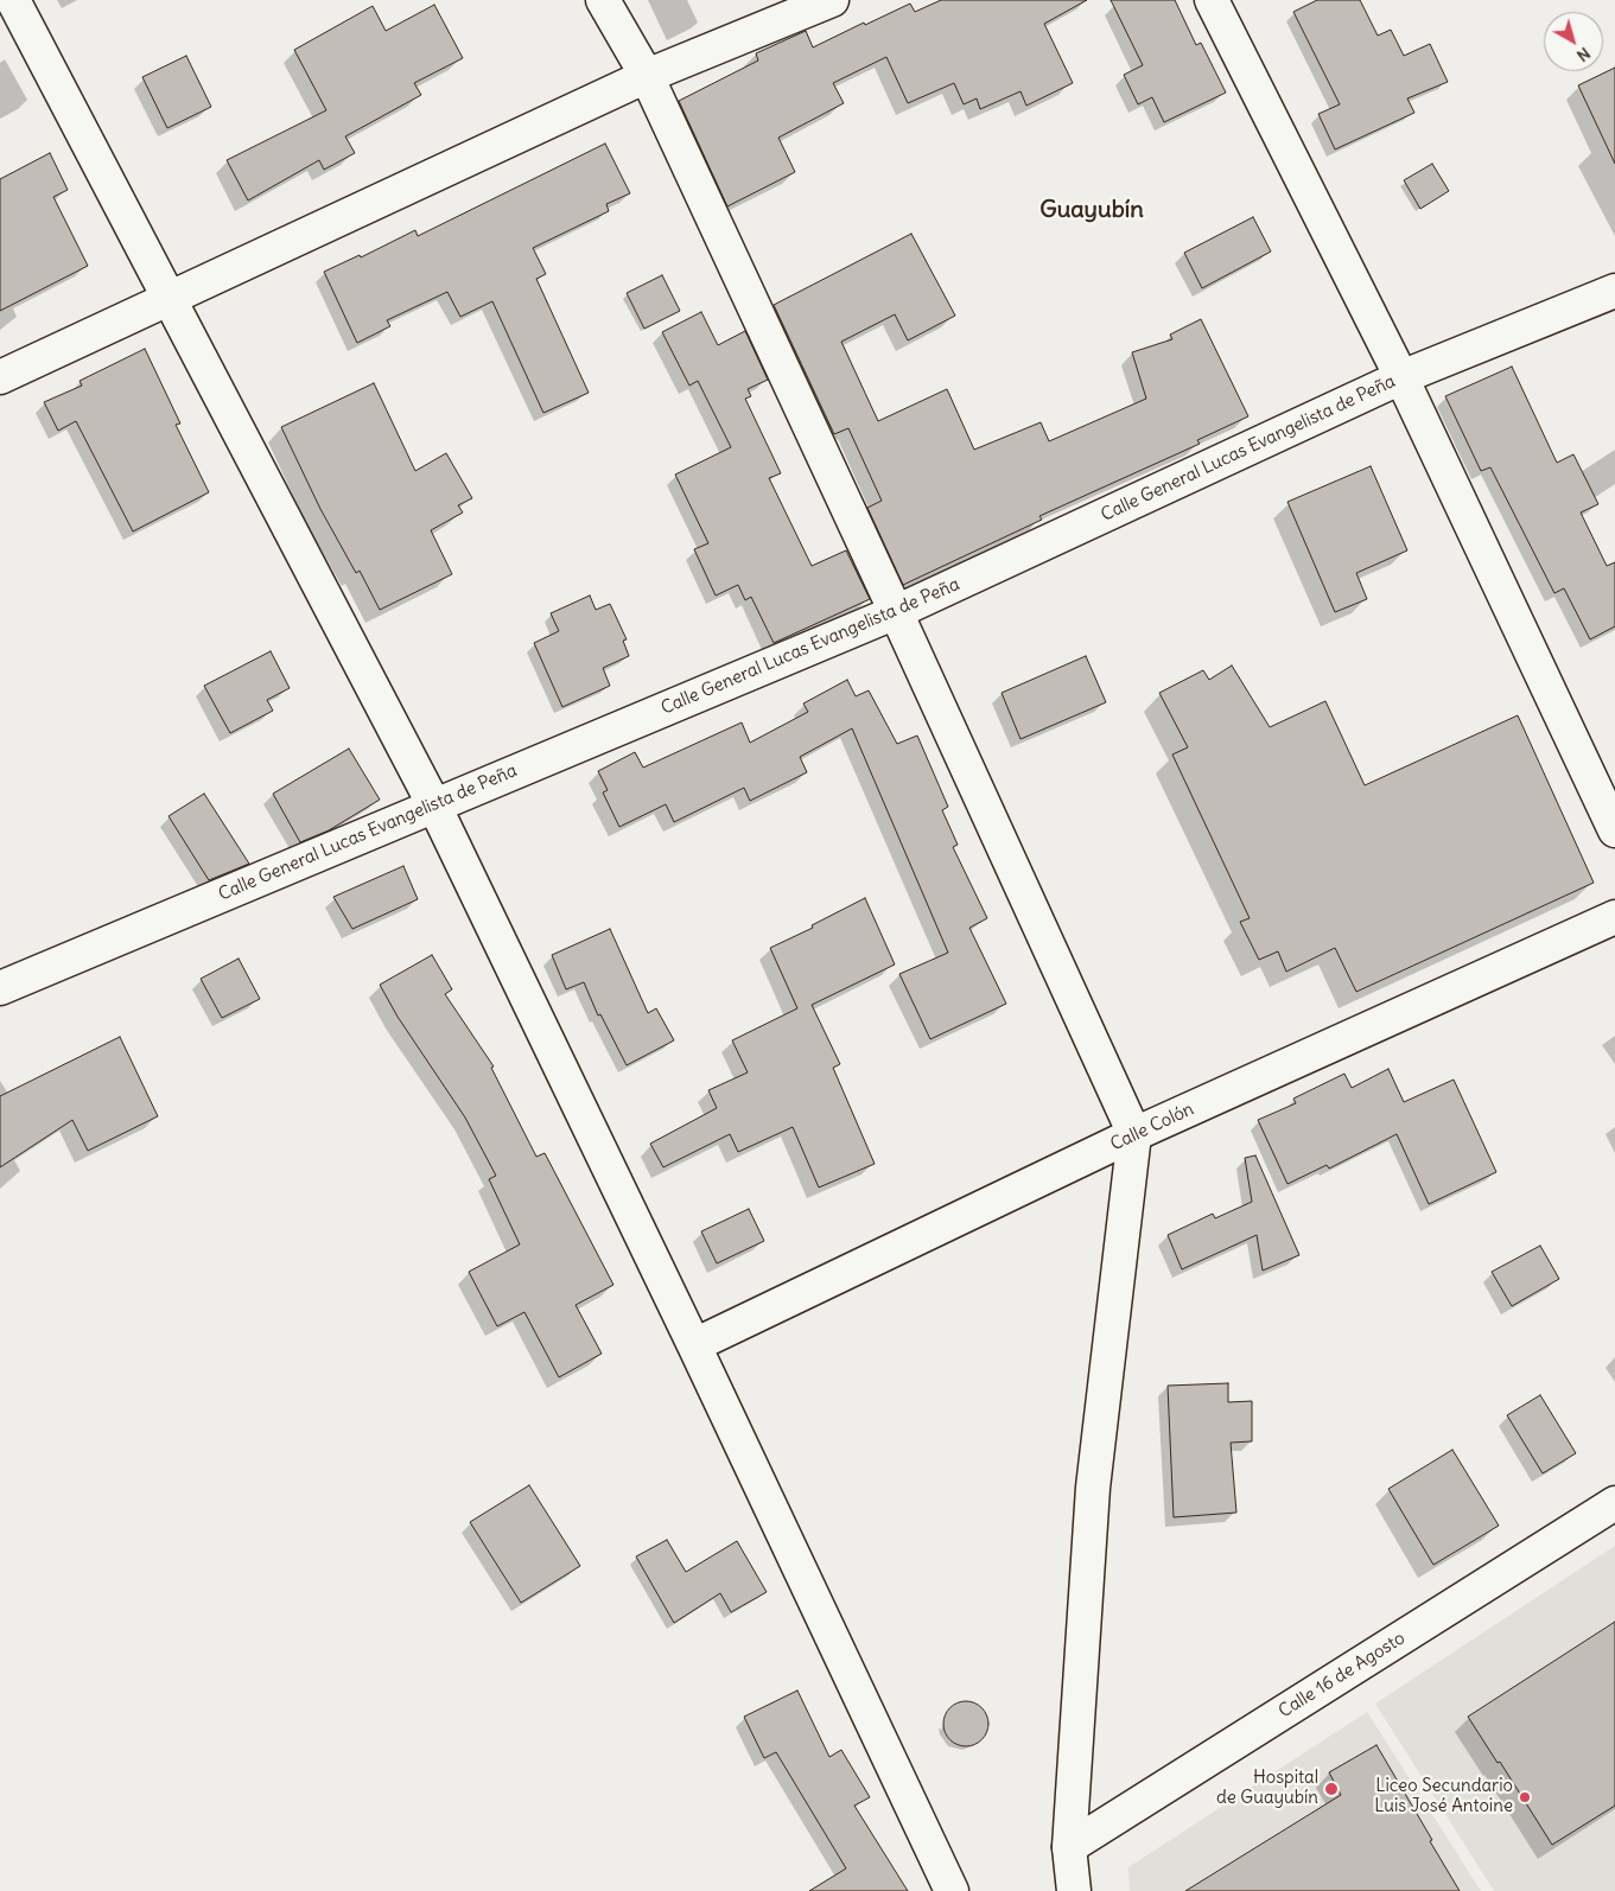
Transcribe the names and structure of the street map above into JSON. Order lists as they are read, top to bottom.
{
  "streets": {
    "street": ["Calle General Lucas Evangelista de Peña", "Calle Colón", "Calle 16 de Agosto"]
  },
  "districts": ["Guayubín"],
  "places": ["Hospital de Guayubín", "Liceo Secundario Luis José Antoine"],
  "north": "bottom right"
}
